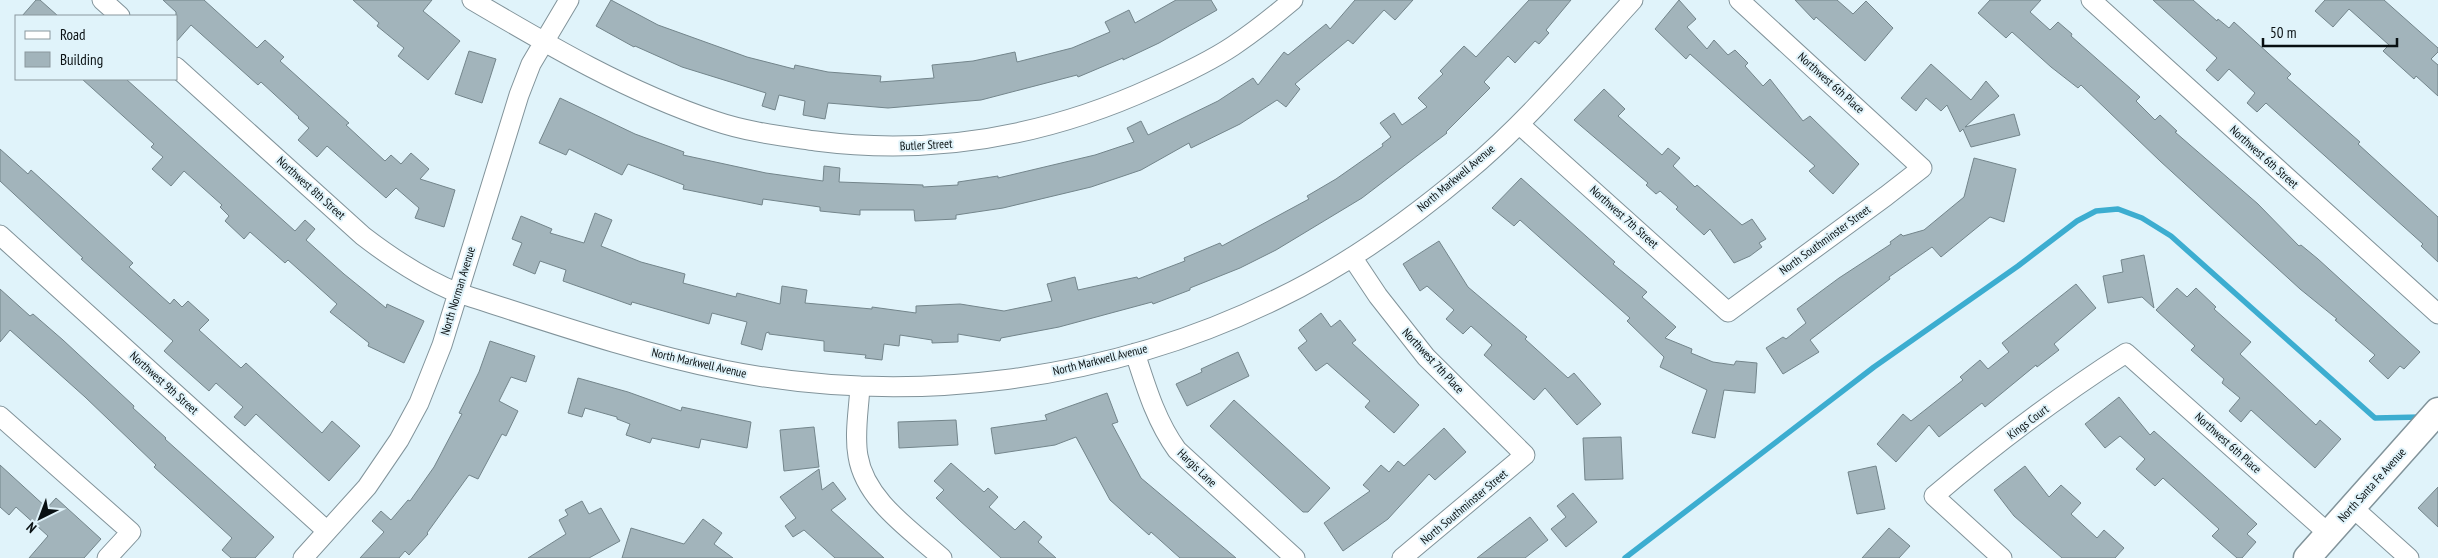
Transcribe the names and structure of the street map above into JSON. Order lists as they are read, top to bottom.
{
  "streets": {
    "main road": ["North Santa Fe Avenue"],
    "street": [
      "Northwest 6th Place",
      "Butler Street",
      "Northwest 6th Street",
      "North Markwell Avenue",
      "Northwest 8th Street",
      "Northwest 7th Street",
      "North Southminster Street",
      "North Norman Avenue",
      "Northwest 7th Place",
      "Northwest 9th Street",
      "Kings Court",
      "Hargis Lane"
    ]
  },
  "crossings": [
    ["Northwest 6th Place", "North Southminster Street"],
    ["Northwest 6th Place", "Kings Court"],
    ["Northwest 6th Place", "North Santa Fe Avenue"],
    ["Butler Street", "North Norman Avenue"],
    ["North Markwell Avenue", "Northwest 8th Street"],
    ["North Markwell Avenue", "Northwest 7th Street"],
    ["North Markwell Avenue", "North Norman Avenue"],
    ["North Markwell Avenue", "Northwest 7th Place"],
    ["North Markwell Avenue", "Hargis Lane"],
    ["Northwest 8th Street", "North Norman Avenue"],
    ["Northwest 7th Street", "North Southminster Street"],
    ["North Southminster Street", "Northwest 7th Place"],
    ["North Norman Avenue", "Northwest 9th Street"]
  ],
  "legend": ["Road", "Building"],
  "scale_bar": "50 m",
  "north": "bottom left"
}
